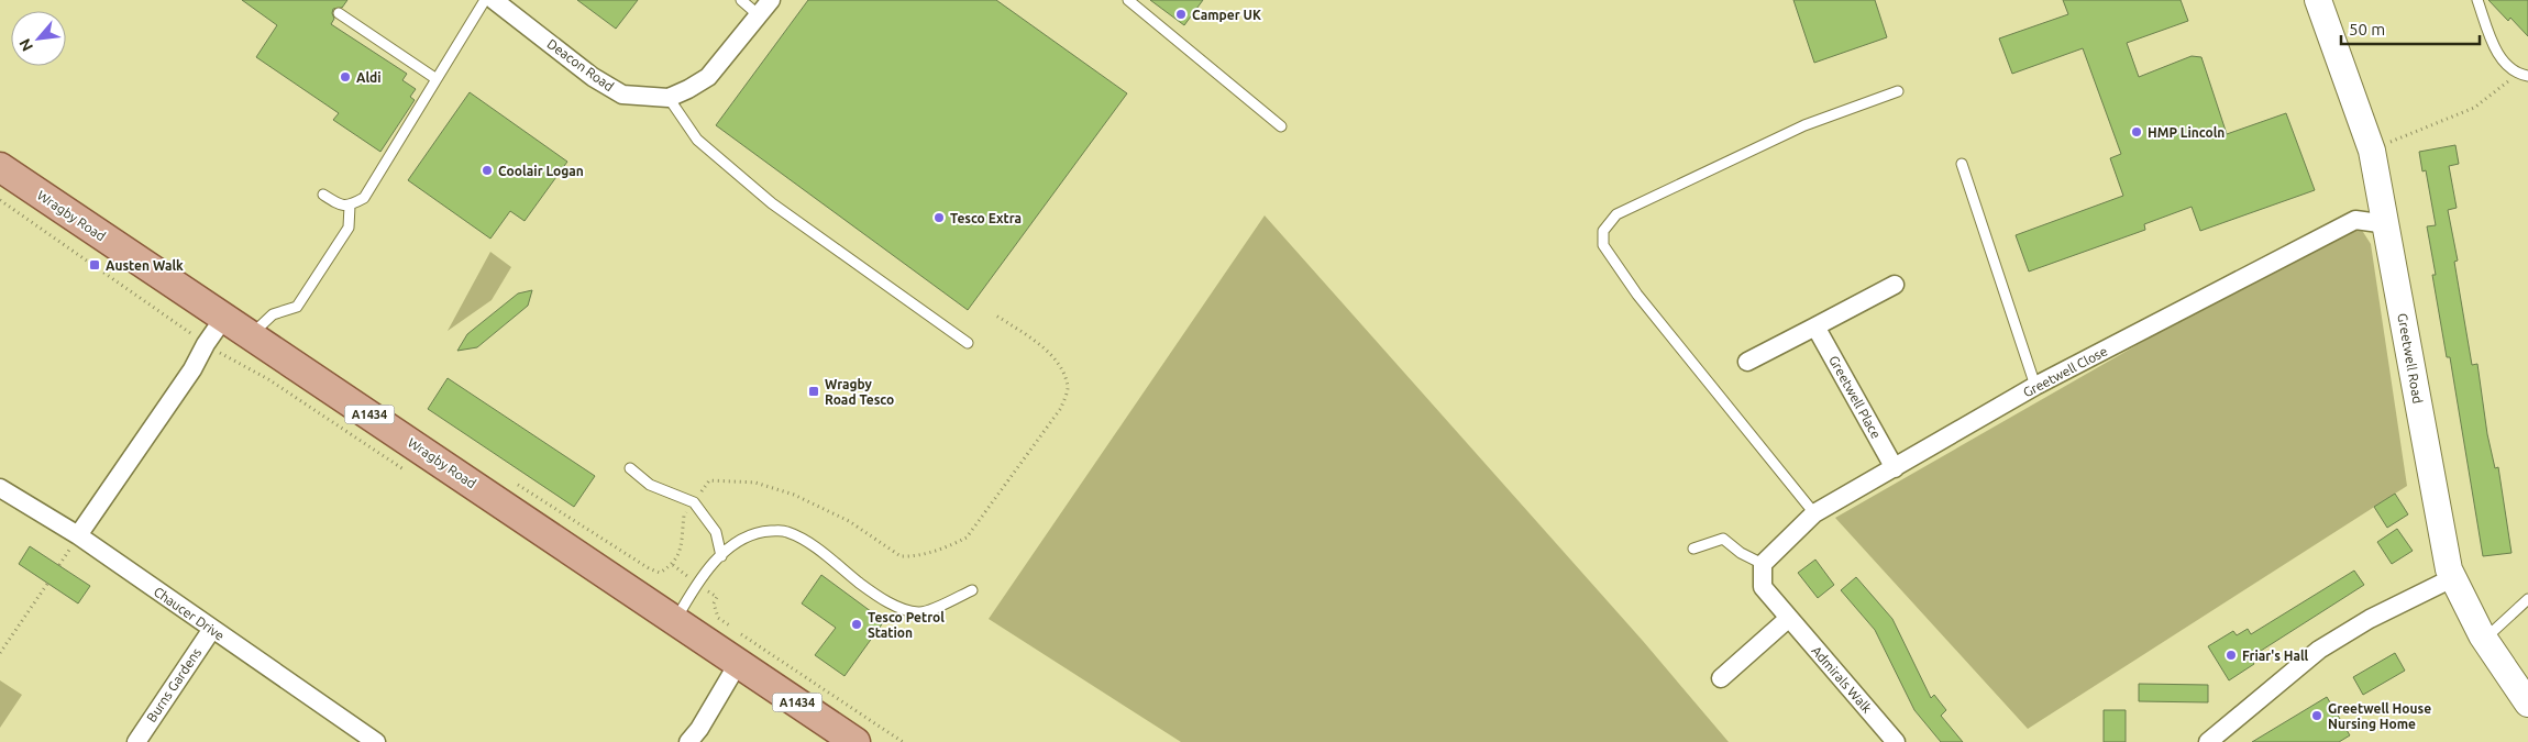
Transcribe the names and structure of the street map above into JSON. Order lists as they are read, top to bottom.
{
  "streets": {
    "main road": ["Wragby Road", "A1434"],
    "street": [
      "Deacon Road",
      "Greetwell Road",
      "Greetwell Close",
      "Greetwell Place",
      "Chaucer Drive",
      "Admirals Walk",
      "Burns Gardens"
    ]
  },
  "crossings": [
    ["Greetwell Road", "Greetwell Close"],
    ["Greetwell Close", "Greetwell Place"],
    ["Greetwell Close", "Admirals Walk"],
    ["Chaucer Drive", "Burns Gardens"]
  ],
  "places": {
    "other": [
      "Camper UK",
      "Aldi",
      "HMP Lincoln",
      "Coolair Logan",
      "Tesco Extra",
      "Tesco Petrol Station",
      "Friar's Hall",
      "Greetwell House Nursing Home"
    ],
    "transit": ["Austen Walk", "Wragby Road Tesco"]
  },
  "scale_bar": "50 m",
  "north": "bottom left"
}
